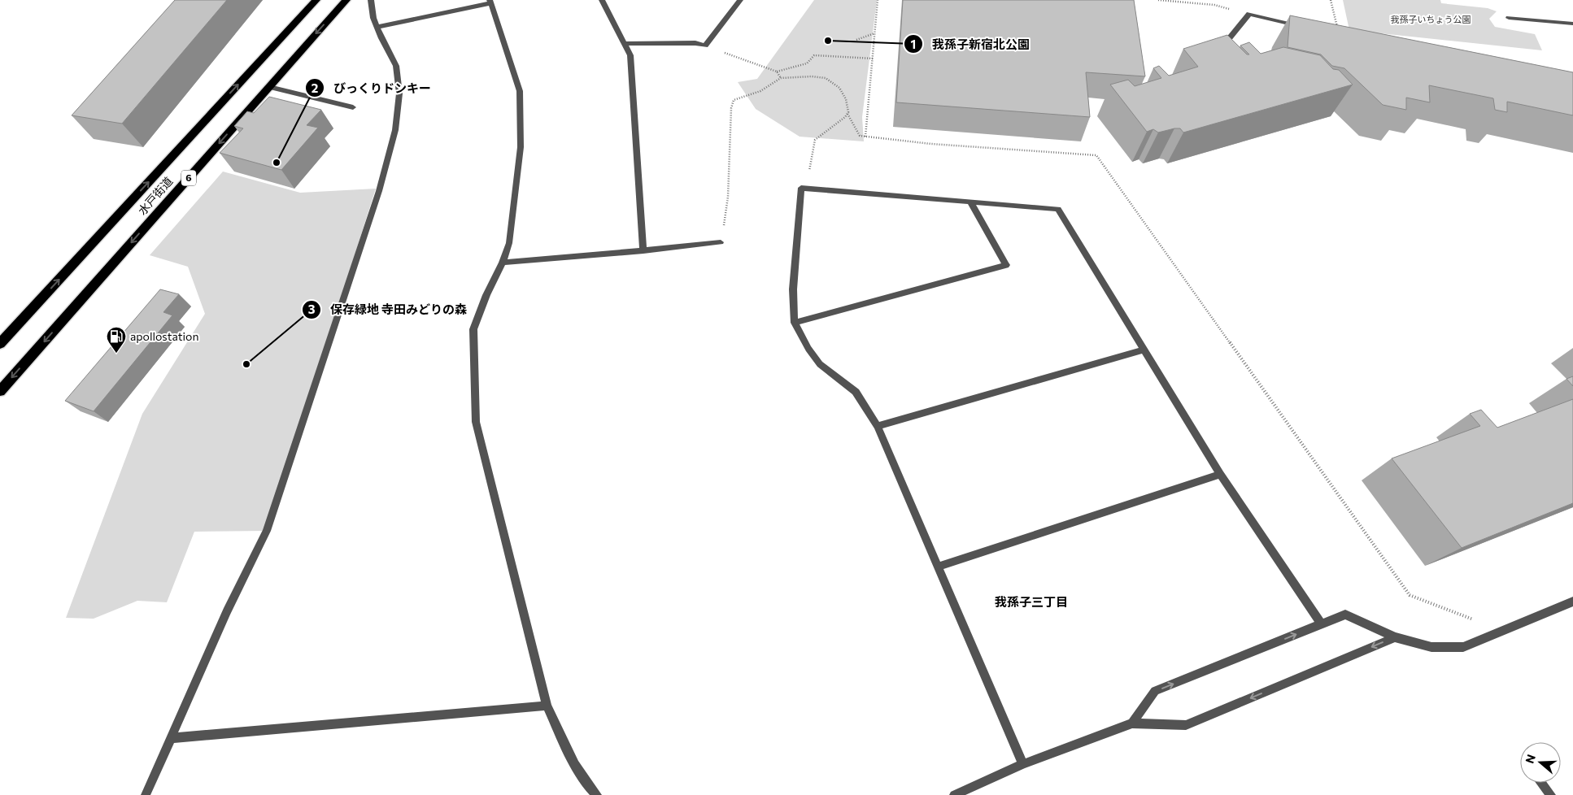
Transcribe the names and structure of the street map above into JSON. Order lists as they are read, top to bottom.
{
  "streets": {
    "highway": ["6", "水戸街道"]
  },
  "districts": ["我孫子三丁目"],
  "parks": ["我孫子いちょう公園"],
  "places": {
    "other": ["我孫子新宿北公園", "びっくりドンキー", "保存緑地 寺田みどりの森"],
    "fuel station": ["apollostation"]
  },
  "north": "left"
}
